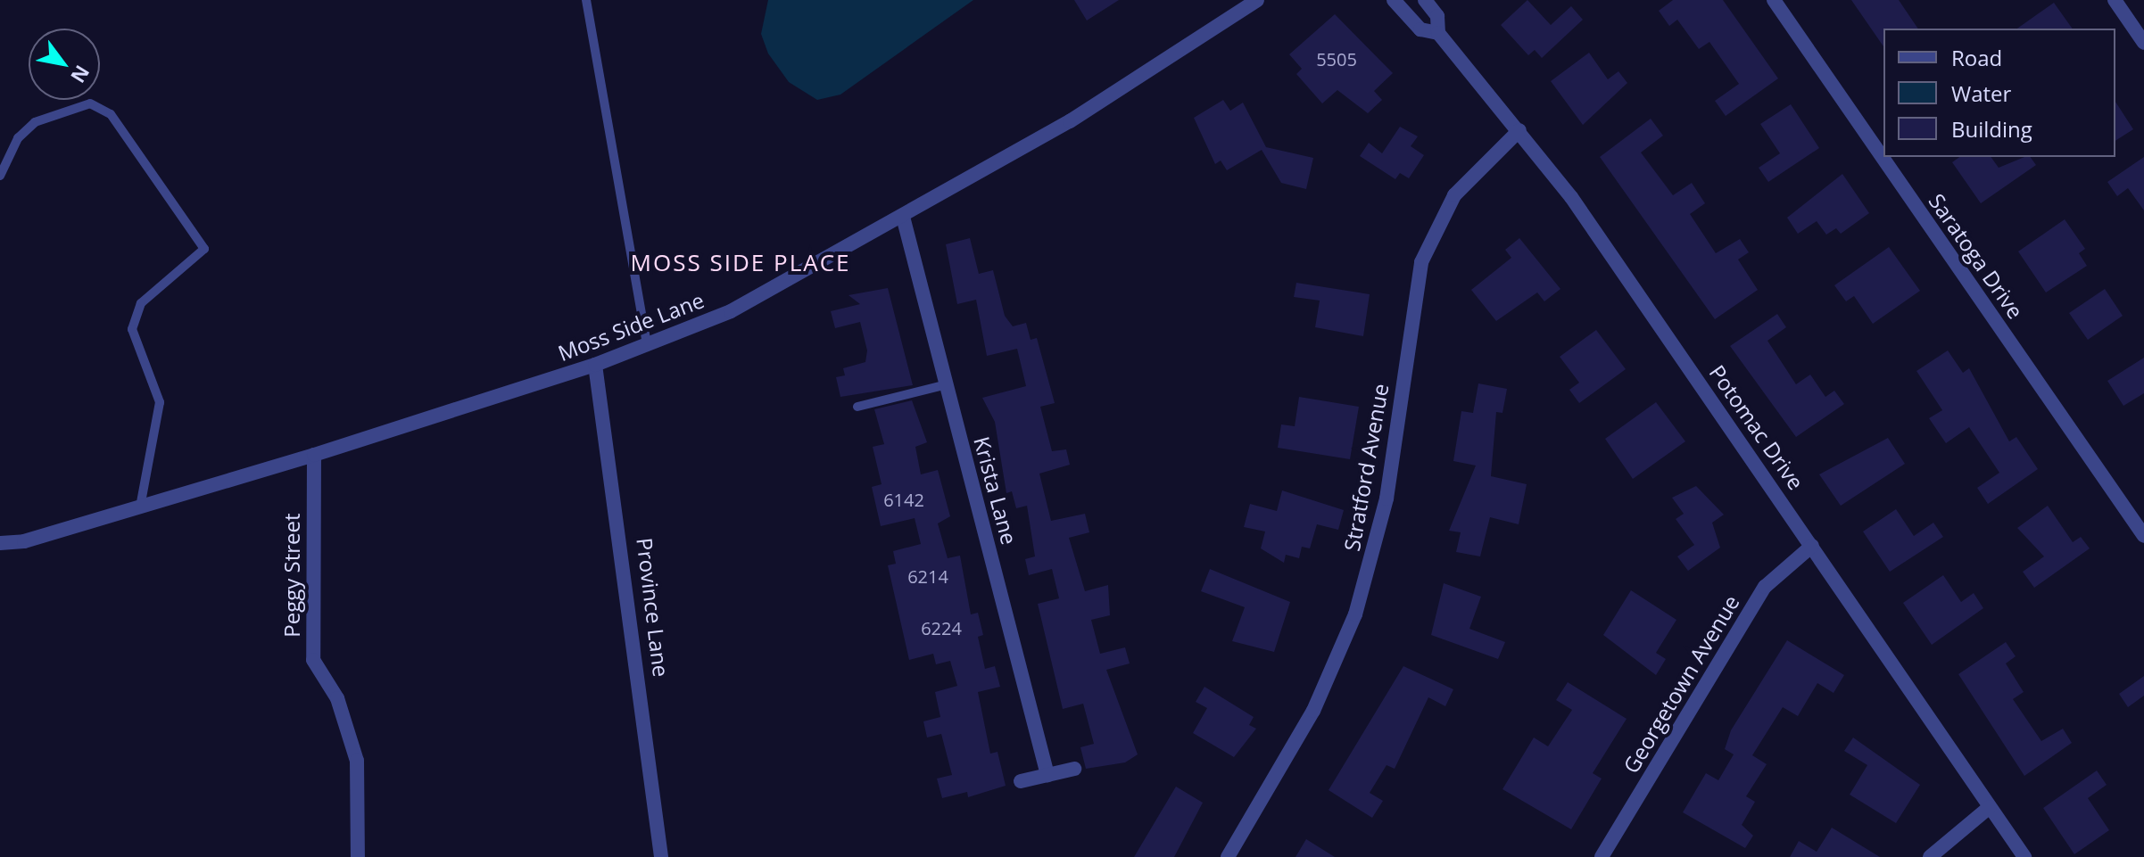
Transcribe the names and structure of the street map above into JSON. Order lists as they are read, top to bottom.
{
  "streets": {
    "street": [
      "Saratoga Drive",
      "Moss Side Lane",
      "Potomac Drive",
      "Stratford Avenue",
      "Krista Lane",
      "Peggy Street",
      "Province Lane",
      "Georgetown Avenue"
    ]
  },
  "crossings": [
    ["Moss Side Lane", "Krista Lane"],
    ["Moss Side Lane", "Peggy Street"],
    ["Moss Side Lane", "Province Lane"],
    ["Potomac Drive", "Stratford Avenue"],
    ["Potomac Drive", "Georgetown Avenue"]
  ],
  "districts": ["MOSS SIDE PLACE"],
  "house_numbers": [
    "5505",
    "6142",
    "6214",
    "6224"
  ],
  "legend": ["Road", "Water", "Building"],
  "north": "bottom right"
}
